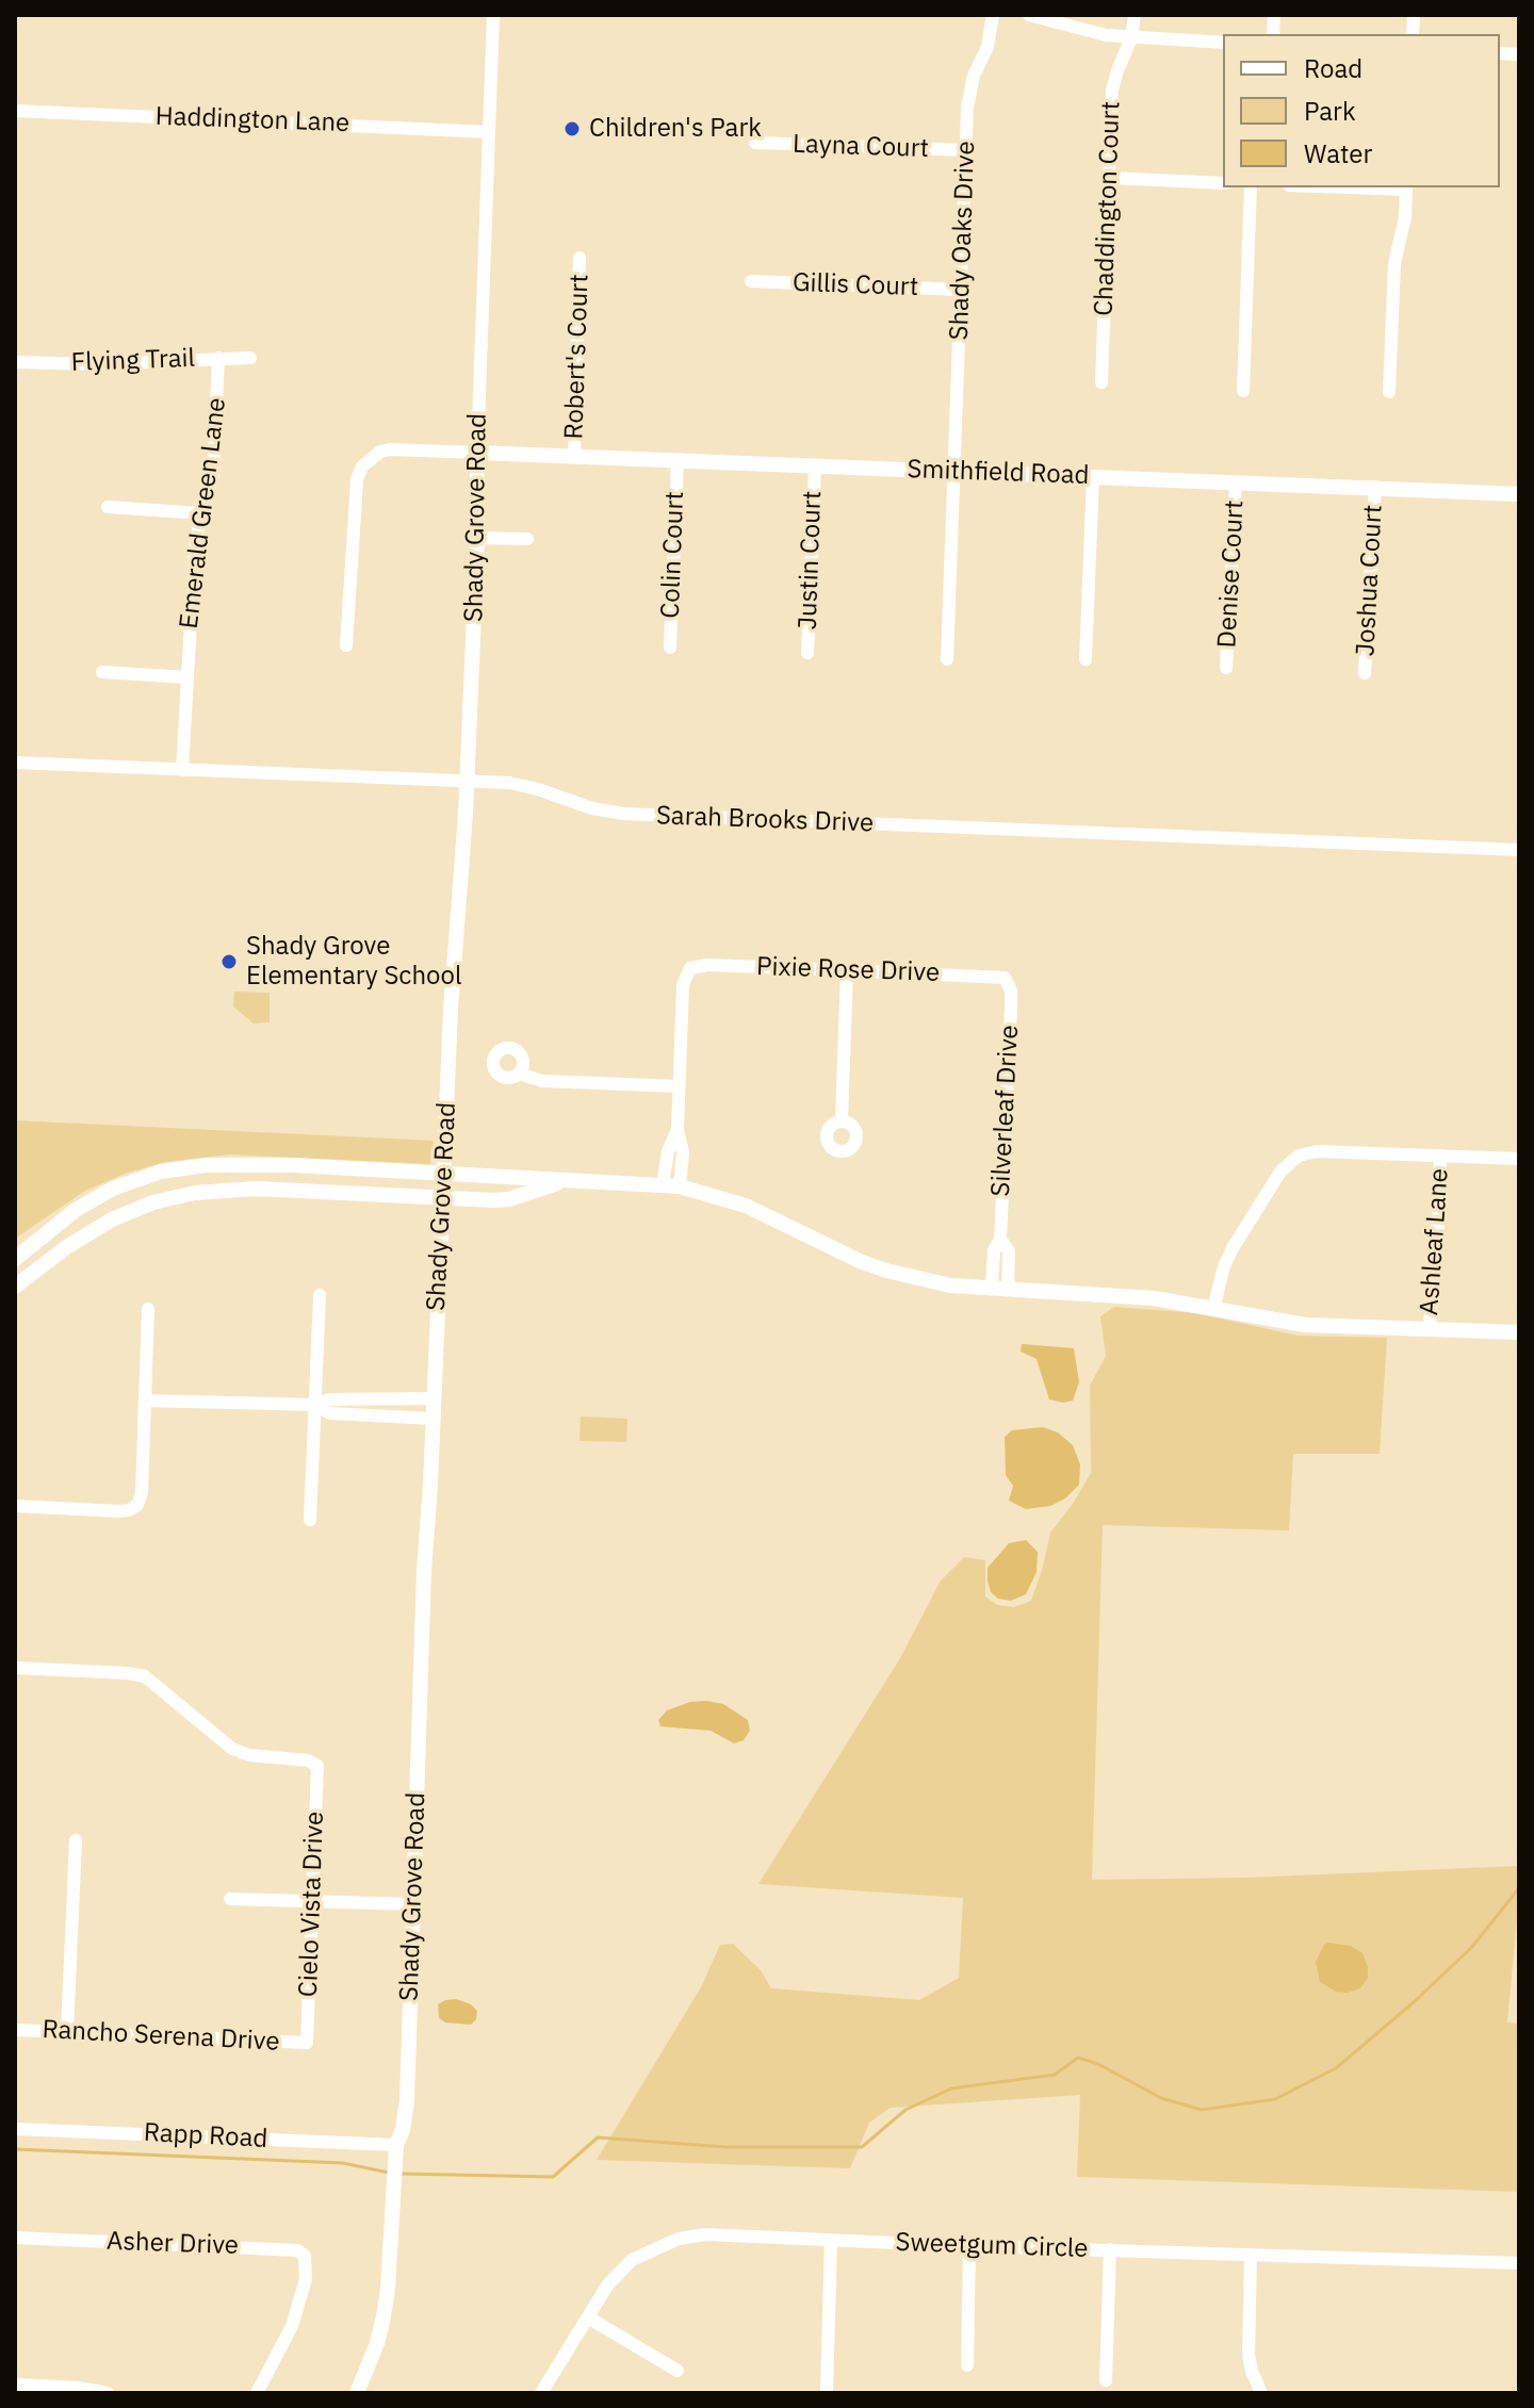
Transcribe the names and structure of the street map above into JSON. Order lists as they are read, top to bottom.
{
  "streets": {
    "main road": ["Smithfield Road", "Shady Grove Road"],
    "street": [
      "Haddington Lane",
      "Layna Court",
      "Chaddington Court",
      "Shady Oaks Drive",
      "Gillis Court",
      "Robert's Court",
      "Flying Trail",
      "Emerald Green Lane",
      "Colin Court",
      "Justin Court",
      "Denise Court",
      "Joshua Court",
      "Sarah Brooks Drive",
      "Pixie Rose Drive",
      "Silverleaf Drive",
      "Ashleaf Lane",
      "Cielo Vista Drive",
      "Rancho Serena Drive",
      "Rapp Road",
      "Asher Drive",
      "Sweetgum Circle"
    ]
  },
  "crossings": [
    ["Haddington Lane", "Shady Grove Road"],
    ["Layna Court", "Shady Oaks Drive"],
    ["Shady Oaks Drive", "Gillis Court"],
    ["Shady Oaks Drive", "Smithfield Road"],
    ["Robert's Court", "Smithfield Road"],
    ["Flying Trail", "Emerald Green Lane"],
    ["Smithfield Road", "Shady Grove Road"],
    ["Smithfield Road", "Colin Court"],
    ["Smithfield Road", "Justin Court"],
    ["Smithfield Road", "Denise Court"],
    ["Smithfield Road", "Joshua Court"],
    ["Emerald Green Lane", "Sarah Brooks Drive"],
    ["Shady Grove Road", "Sarah Brooks Drive"],
    ["Shady Grove Road", "Rapp Road"],
    ["Pixie Rose Drive", "Silverleaf Drive"],
    ["Cielo Vista Drive", "Rancho Serena Drive"]
  ],
  "places": ["Children's Park", "Shady Grove Elementary School"],
  "legend": ["Road", "Park", "Water"]
}
